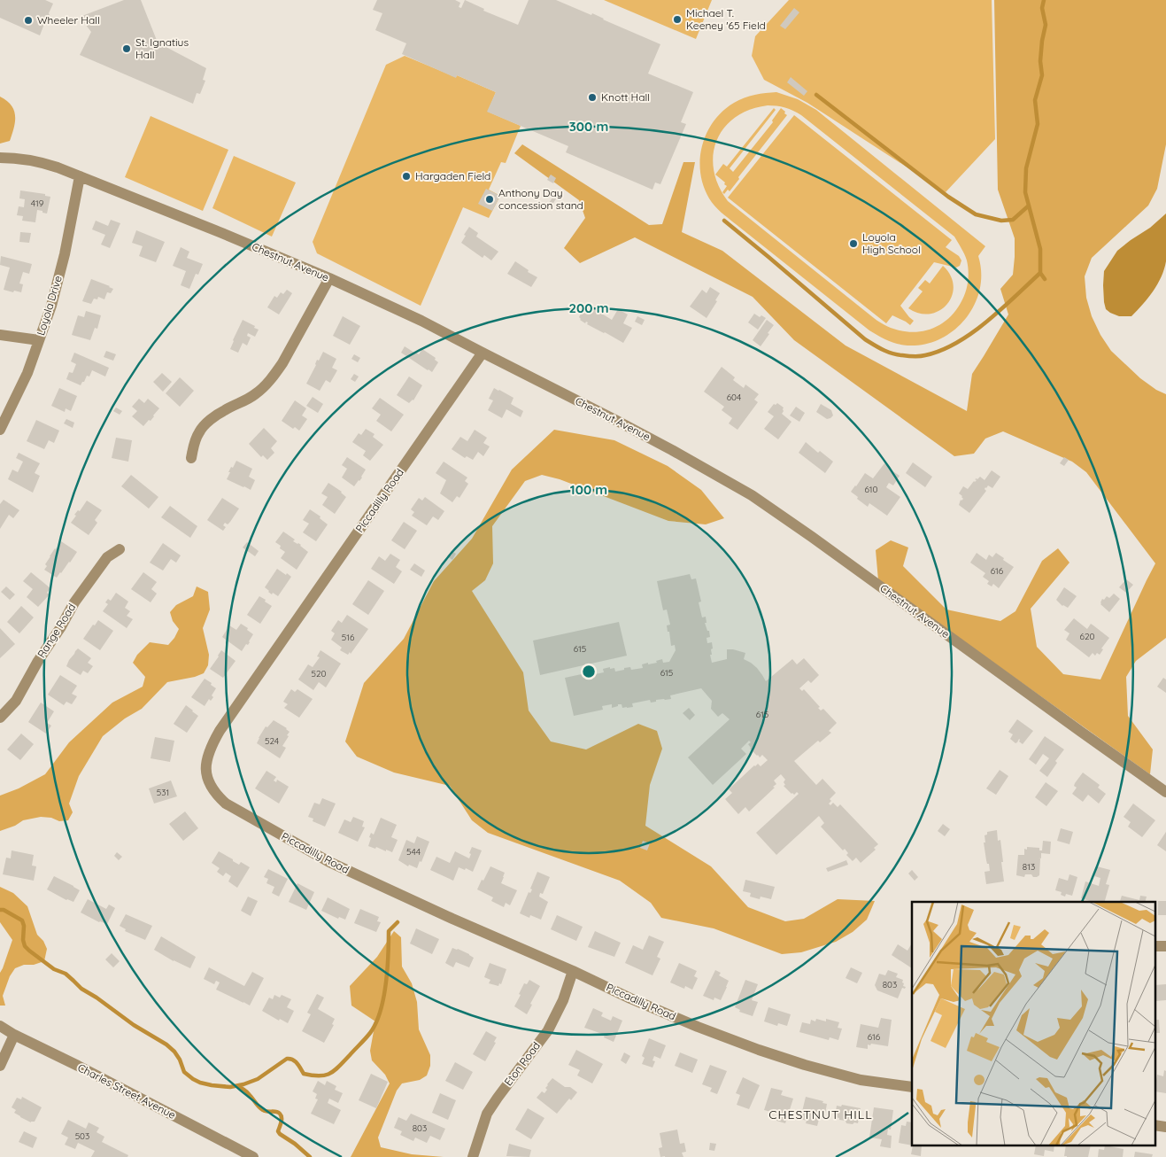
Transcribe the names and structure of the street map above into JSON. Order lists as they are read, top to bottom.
{
  "streets": {
    "street": [
      "Chestnut Avenue",
      "Loyola Drive",
      "Piccadilly Road",
      "Range Road",
      "Eton Road",
      "Charles Street Avenue"
    ]
  },
  "crossings": [
    ["Chestnut Avenue", "Loyola Drive"],
    ["Chestnut Avenue", "Piccadilly Road"],
    ["Piccadilly Road", "Eton Road"]
  ],
  "districts": ["CHESTNUT HILL"],
  "places": [
    "Michael T. Keeney '65 Field",
    "Wheeler Hall",
    "St. Ignatius Hall",
    "Knott Hall",
    "Hargaden Field",
    "Anthony Day concession stand",
    "Loyola High School"
  ],
  "house_numbers": [
    "419",
    "604",
    "610",
    "616",
    "620",
    "516",
    "615",
    "615",
    "520",
    "615",
    "524",
    "531",
    "544",
    "813",
    "803",
    "616",
    "803",
    "503"
  ],
  "rings": ["300 m", "200 m", "100 m"]
}
